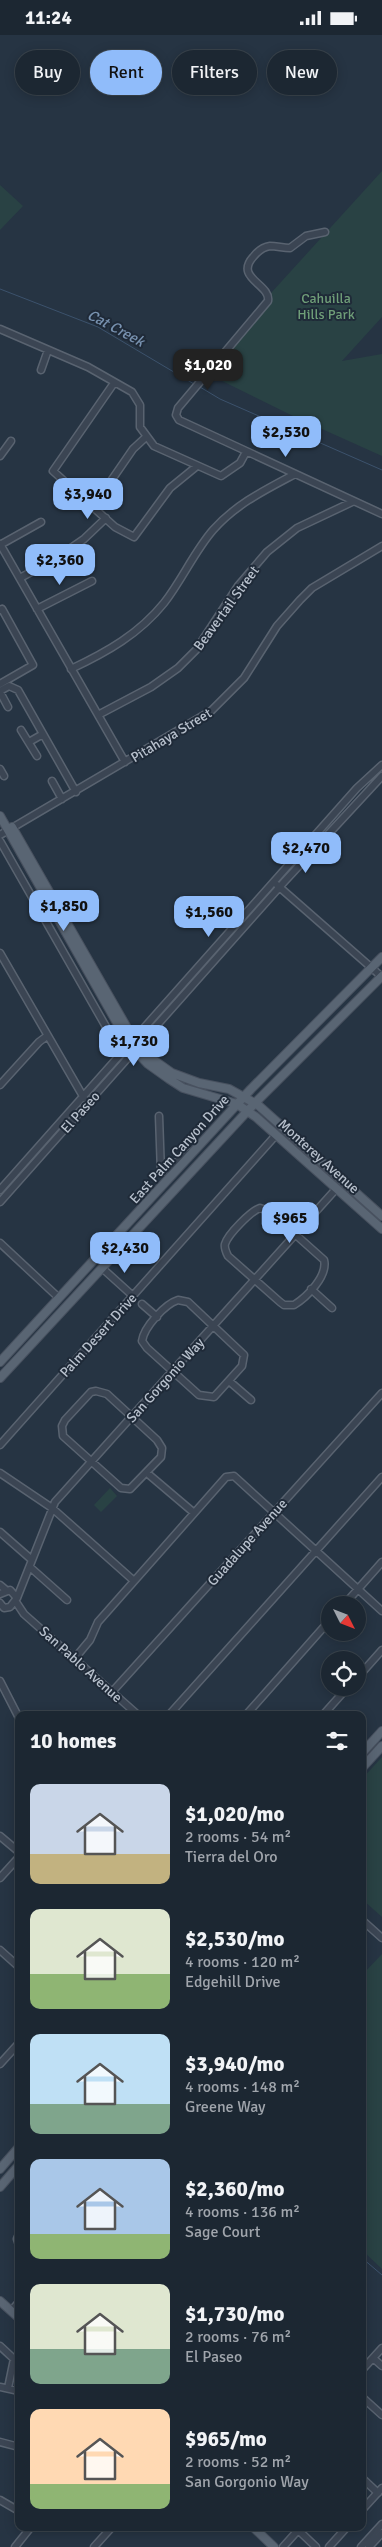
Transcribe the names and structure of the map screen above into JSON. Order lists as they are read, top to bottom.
{
  "streets": {
    "main road": ["East Palm Canyon Drive", "Monterey Avenue"],
    "street": [
      "Beavertail Street",
      "Pitahaya Street",
      "El Paseo",
      "Palm Desert Drive",
      "San Gorgonio Way",
      "Guadalupe Avenue",
      "San Pablo Avenue"
    ]
  },
  "crossings": [
    ["El Paseo", "Monterey Avenue"],
    ["East Palm Canyon Drive", "Monterey Avenue"],
    ["Monterey Avenue", "Palm Desert Drive"],
    ["Monterey Avenue", "San Gorgonio Way"],
    ["San Gorgonio Way", "San Pablo Avenue"],
    ["Guadalupe Avenue", "San Pablo Avenue"]
  ],
  "water": ["Cat Creek"],
  "parks": ["Cahuilla Hills Park"],
  "north": "bottom right",
  "page": {
    "status": "11:24",
    "chip": [
      "Buy",
      "Rent",
      "Filters",
      "New"
    ],
    "price": [
      "$1,020",
      "$2,530",
      "$3,940",
      "$2,360",
      "$2,470",
      "$1,850",
      "$1,560",
      "$1,730",
      "$965",
      "$2,430"
    ],
    "heading": "10 homes",
    "list": [
      {
        "name": "$1,020/mo",
        "note": "2 rooms · 54 m² · Tierra del Oro"
      },
      {
        "name": "$2,530/mo",
        "note": "4 rooms · 120 m² · Edgehill Drive"
      },
      {
        "name": "$3,940/mo",
        "note": "4 rooms · 148 m² · Greene Way"
      },
      {
        "name": "$2,360/mo",
        "note": "4 rooms · 136 m² · Sage Court"
      },
      {
        "name": "$1,730/mo",
        "note": "2 rooms · 76 m² · El Paseo"
      },
      {
        "name": "$965/mo",
        "note": "2 rooms · 52 m² · San Gorgonio Way"
      }
    ]
  }
}
